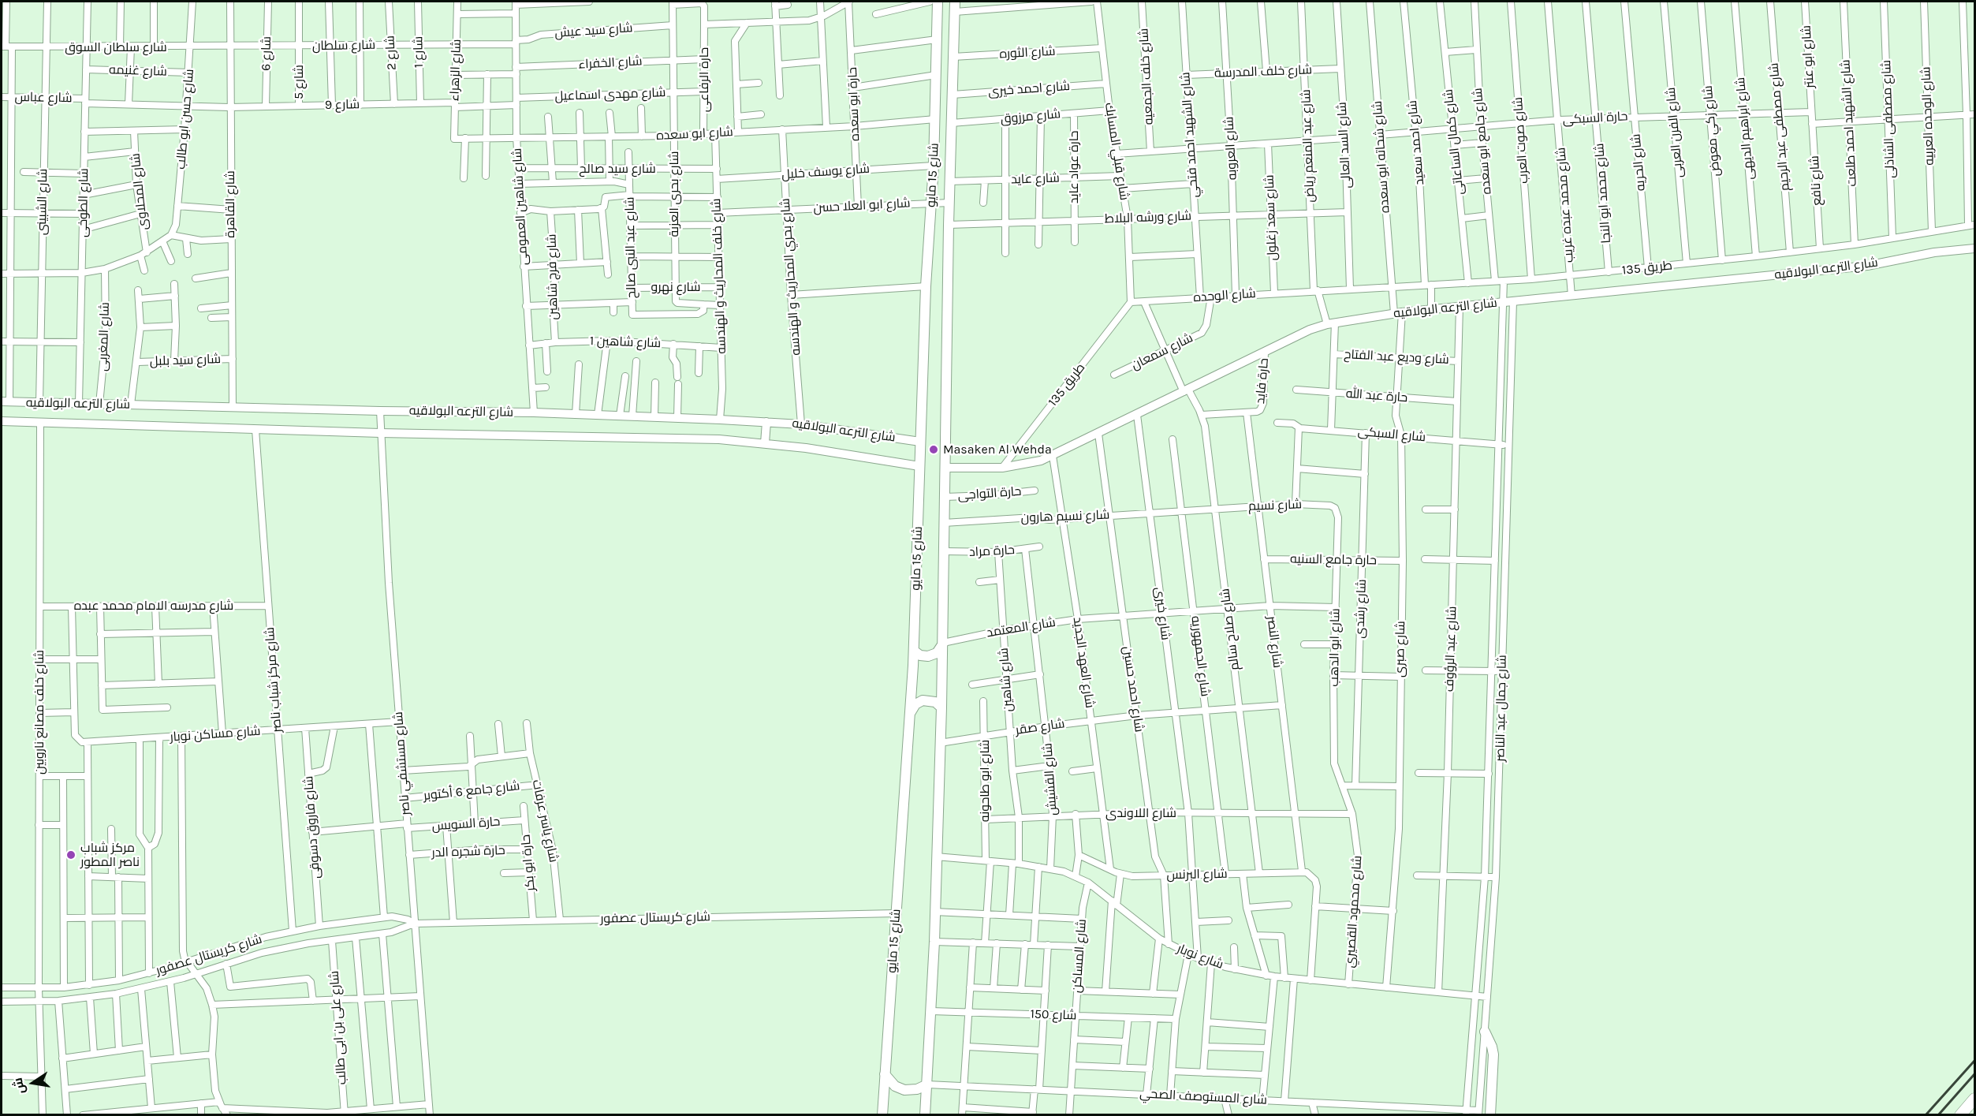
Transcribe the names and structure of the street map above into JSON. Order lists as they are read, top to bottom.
{
  "streets": {
    "main road": ["شارع 15 مايو"],
    "street": [
      "شارع سيد عيش",
      "شارع سلطان",
      "شارع سلطان السوق",
      "شارع 1",
      "شارع 2",
      "شارع الثوره",
      "شارع 6",
      "شارع ابو عنتر",
      "شارع الخفراء",
      "شارع الزهراء",
      "شارع غنيمه",
      "شارع خلف المدرسة",
      "شارع خلف الجمعيه",
      "حارة الرفاعى",
      "شارع 5",
      "شارع احمد خيرى",
      "شارع مهدى اسماعيل",
      "شارع عباس",
      "حارة ابو سعده",
      "شارع 9",
      "شارع الوحده العربيه",
      "شارع مرزوق",
      "حارة السبكى",
      "شارع حسن ابو طالب",
      "شارع مصطفى الشاذلى",
      "شارع الشهيد احمد طلعت",
      "شارع مصطفى عبد الرحيم",
      "شارع ابراهيم الديهى",
      "شارع زكي معوض",
      "شارع الفرن العربى",
      "شارع ابو سعده",
      "شارع الشهيد احمد فتحي",
      "شارع صوت العرب",
      "شارع جامع ابو سعده",
      "شارع كمال الساعاتى",
      "شارع احمد سعيد",
      "شارع السد العالى",
      "شارع عبد المنعم رياض",
      "شارع العروبه",
      "شارع قبلي المسابك",
      "شارع شحاته ابو سعده",
      "شارع الحريه",
      "حارة عواد عايد",
      "شارع سيد صالح",
      "شارع يوسف خليل",
      "شارع عايد",
      "شارع نافع",
      "شارع المحلاوى",
      "شارع محمد ابو النجا",
      "شارع بحرى العزبة",
      "شارع الشبينى",
      "شارع الطوخى",
      "شارع القاهرة",
      "شارع محمد عبده غريب",
      "شارع ابو العلا حسن",
      "شارع شاهين العمومى",
      "شارع ورشه البلاط",
      "شارع سعد زغلول",
      "شارع عبد النبى صالح",
      "طريق 135",
      "شارع الترعه البولاقيه",
      "شارع خلف المحاريث و الهندسه",
      "شارع فرج شاهين",
      "شارع بحري المحاريث و الهندسه",
      "شارع نهرو",
      "شارع الوحده",
      "شارع المغربى",
      "شارع شاهين 1",
      "شارع سمعان",
      "شارع وديع عبد الفتاح",
      "شارع سيد بلبل",
      "حارة فايد",
      "حارة عبد الله",
      "شارع السبكى",
      "حارة التواجى",
      "شارع نسيم",
      "شارع نسيم هارون",
      "حارة مراد",
      "حارة جامع السنيه",
      "شارع مدرسه الامام محمد عبده",
      "شارع رشدى",
      "شارع خيرى",
      "شارع المعتمد",
      "شارع صلاح سالم",
      "شارع النصر",
      "شارع ابو الدهب",
      "شارع صبرى",
      "شارع عبد الرؤوف",
      "شارع الجمهوريه",
      "شارع العهد الجديد",
      "شارع مركز شباب ناصر",
      "شارع شاهين",
      "شارع احمد حسين",
      "شارع جمال عبد الناصر",
      "شارع خلف مصانع ناروبين",
      "شارع صقر",
      "شارع مساكن نوبار",
      "شارع مستشفي ناصر",
      "شارع القشيش",
      "شارع ابو طاحونه",
      "شارع جامع 6 أكتوبر",
      "شارع اللاوندى",
      "شارع ياسر عرفات",
      "حارة السويس",
      "شارع فاروق دسوقى",
      "حارة شجره الدر",
      "حارة ابو بكر",
      "شارع البرنس",
      "شارع محمود القصيري",
      "شارع كريستال عصفور",
      "شارع المساكن",
      "شارع نوبار",
      "شارع 150",
      "شارع على بن ابى طالب",
      "شارع المستوصف الصحي"
    ]
  },
  "crossings": [
    ["شارع سيد عيش", "شارع سلطان"],
    ["شارع سيد عيش", "شارع الزهراء"],
    ["شارع سيد عيش", "شارع بحرى العزبة"],
    ["شارع سيد عيش", "شارع شاهين العمومى"],
    ["شارع سلطان", "شارع سلطان السوق"],
    ["شارع سلطان", "شارع 1"],
    ["شارع سلطان", "شارع 2"],
    ["شارع سلطان", "شارع 6"],
    ["شارع سلطان", "شارع الزهراء"],
    ["شارع سلطان", "شارع 5"],
    ["شارع سلطان", "شارع القاهرة"],
    ["شارع سلطان السوق", "شارع حسن ابو طالب"],
    ["شارع سلطان السوق", "شارع الشبينى"],
    ["شارع سلطان السوق", "شارع الطوخى"],
    ["شارع سلطان السوق", "شارع القاهرة"],
    ["شارع 1", "شارع 9"],
    ["شارع 2", "شارع 9"],
    ["شارع الثوره", "شارع قبلي المسابك"],
    ["شارع الثوره", "شارع 15 مايو"],
    ["شارع 6", "شارع 9"],
    ["شارع ابو عنتر", "حارة السبكى"],
    ["شارع ابو عنتر", "شارع نافع"],
    ["شارع الخفراء", "شارع الزهراء"],
    ["شارع الخفراء", "حارة الرفاعى"],
    ["شارع الخفراء", "شارع بحرى العزبة"],
    ["شارع الخفراء", "شارع شاهين العمومى"],
    ["شارع الزهراء", "شارع 9"],
    ["شارع الزهراء", "شارع ابو سعده"],
    ["شارع غنيمه", "شارع حسن ابو طالب"],
    ["شارع غنيمه", "شارع الطوخى"],
    ["شارع خلف المدرسة", "شارع الشهيد احمد فتحي"],
    ["شارع خلف المدرسة", "شارع السد العالى"],
    ["شارع خلف المدرسة", "شارع عبد المنعم رياض"],
    ["شارع خلف المدرسة", "شارع العروبه"],
    ["حارة الرفاعى", "شارع مهدى اسماعيل"],
    ["حارة الرفاعى", "شارع ابو سعده"],
    ["حارة الرفاعى", "شارع بحرى العزبة"],
    ["شارع 5", "شارع 9"],
    ["شارع احمد خيرى", "شارع قبلي المسابك"],
    ["شارع احمد خيرى", "شارع 15 مايو"],
    ["شارع مهدى اسماعيل", "شارع 9"],
    ["شارع مهدى اسماعيل", "شارع بحرى العزبة"],
    ["شارع مهدى اسماعيل", "شارع شاهين العمومى"],
    ["شارع عباس", "شارع 9"],
    ["شارع عباس", "شارع الشبينى"],
    ["شارع عباس", "شارع الطوخى"],
    ["حارة ابو سعده", "شارع ابو سعده"],
    ["حارة ابو سعده", "شارع يوسف خليل"],
    ["حارة ابو سعده", "شارع ابو العلا حسن"],
    ["شارع 9", "شارع حسن ابو طالب"],
    ["شارع 9", "شارع القاهرة"],
    ["شارع الوحده العربيه", "طريق 135"],
    ["شارع مرزوق", "شارع قبلي المسابك"],
    ["شارع مرزوق", "حارة عواد عايد"],
    ["شارع مرزوق", "شارع 15 مايو"],
    ["حارة السبكى", "شارع مصطفى عبد الرحيم"],
    ["حارة السبكى", "شارع ابراهيم الديهى"],
    ["حارة السبكى", "شارع زكي معوض"],
    ["حارة السبكى", "شارع الفرن العربى"],
    ["حارة السبكى", "شارع صوت العرب"],
    ["حارة السبكى", "شارع جامع ابو سعده"],
    ["حارة السبكى", "شارع كمال الساعاتى"],
    ["حارة السبكى", "شارع احمد سعيد"],
    ["حارة السبكى", "شارع شحاته ابو سعده"],
    ["حارة السبكى", "شارع الحريه"],
    ["حارة السبكى", "شارع نافع"],
    ["حارة السبكى", "شارع محمد ابو النجا"],
    ["حارة السبكى", "شارع محمد عبده غريب"],
    ["شارع مصطفى الشاذلى", "طريق 135"],
    ["شارع الشهيد احمد طلعت", "طريق 135"],
    ["شارع مصطفى عبد الرحيم", "طريق 135"],
    ["شارع ابراهيم الديهى", "طريق 135"],
    ["شارع زكي معوض", "طريق 135"],
    ["شارع الفرن العربى", "طريق 135"],
    ["شارع ابو سعده", "شارع 15 مايو"],
    ["شارع ابو سعده", "شارع بحرى العزبة"],
    ["شارع ابو سعده", "شارع شاهين العمومى"],
    ["شارع ابو سعده", "شارع خلف المحاريث و الهندسه"],
    ["شارع ابو سعده", "شارع بحري المحاريث و الهندسه"],
    ["شارع الشهيد احمد فتحي", "شارع ورشه البلاط"],
    ["شارع الشهيد احمد فتحي", "شارع الوحده"],
    ["شارع صوت العرب", "طريق 135"],
    ["شارع جامع ابو سعده", "طريق 135"],
    ["شارع كمال الساعاتى", "طريق 135"],
    ["شارع احمد سعيد", "طريق 135"],
    ["شارع احمد سعيد", "شارع الترعه البولاقيه"],
    ["شارع السد العالى", "شارع ورشه البلاط"],
    ["شارع السد العالى", "طريق 135"],
    ["شارع عبد المنعم رياض", "شارع ورشه البلاط"],
    ["شارع عبد المنعم رياض", "طريق 135"],
    ["شارع عبد المنعم رياض", "شارع الترعه البولاقيه"],
    ["شارع عبد المنعم رياض", "شارع الوحده"],
    ["شارع عبد المنعم رياض", "شارع وديع عبد الفتاح"],
    ["شارع عبد المنعم رياض", "حارة عبد الله"],
    ["شارع عبد المنعم رياض", "شارع السبكى"],
    ["شارع العروبه", "شارع ورشه البلاط"],
    ["شارع العروبه", "شارع الوحده"],
    ["شارع قبلي المسابك", "شارع عايد"],
    ["شارع قبلي المسابك", "شارع ورشه البلاط"],
    ["شارع قبلي المسابك", "طريق 135"],
    ["شارع قبلي المسابك", "شارع الوحده"],
    ["شارع شحاته ابو سعده", "طريق 135"],
    ["شارع شحاته ابو سعده", "شارع الترعه البولاقيه"],
    ["شارع شحاته ابو سعده", "شارع صبرى"],
    ["شارع الحريه", "طريق 135"],
    ["حارة عواد عايد", "شارع عايد"],
    ["حارة عواد عايد", "شارع ورشه البلاط"],
    ["شارع سيد صالح", "شارع بحرى العزبة"],
    ["شارع سيد صالح", "شارع شاهين العمومى"],
    ["شارع سيد صالح", "شارع عبد النبى صالح"],
    ["شارع سيد صالح", "شارع خلف المحاريث و الهندسه"],
    ["شارع يوسف خليل", "شارع 15 مايو"],
    ["شارع يوسف خليل", "شارع خلف المحاريث و الهندسه"],
    ["شارع يوسف خليل", "شارع بحري المحاريث و الهندسه"],
    ["شارع 15 مايو", "شارع عايد"],
    ["شارع 15 مايو", "شارع ابو العلا حسن"],
    ["شارع 15 مايو", "شارع ورشه البلاط"],
    ["شارع 15 مايو", "شارع الترعه البولاقيه"],
    ["شارع 15 مايو", "حارة التواجى"],
    ["شارع 15 مايو", "شارع نسيم هارون"],
    ["شارع 15 مايو", "حارة مراد"],
    ["شارع 15 مايو", "شارع المعتمد"],
    ["شارع 15 مايو", "شارع صقر"],
    ["شارع 15 مايو", "شارع كريستال عصفور"],
    ["شارع 15 مايو", "شارع نوبار"],
    ["شارع 15 مايو", "شارع 150"],
    ["شارع 15 مايو", "شارع المستوصف الصحي"],
    ["شارع نافع", "طريق 135"],
    ["شارع محمد ابو النجا", "طريق 135"],
    ["شارع بحرى العزبة", "شارع عبد النبى صالح"],
    ["شارع بحرى العزبة", "شارع نهرو"],
    ["شارع الشبينى", "شارع الترعه البولاقيه"],
    ["شارع الطوخى", "شارع الترعه البولاقيه"],
    ["شارع القاهرة", "شارع الترعه البولاقيه"],
    ["شارع القاهرة", "شارع سيد بلبل"],
    ["شارع محمد عبده غريب", "طريق 135"],
    ["شارع محمد عبده غريب", "شارع الترعه البولاقيه"],
    ["شارع ابو العلا حسن", "شارع خلف المحاريث و الهندسه"],
    ["شارع ابو العلا حسن", "شارع بحري المحاريث و الهندسه"],
    ["شارع شاهين العمومى", "شارع الترعه البولاقيه"],
    ["شارع شاهين العمومى", "شارع شاهين 1"],
    ["شارع ورشه البلاط", "شارع سعد زغلول"],
    ["شارع سعد زغلول", "شارع الوحده"],
    ["شارع عبد النبى صالح", "شارع نهرو"],
    ["طريق 135", "شارع الترعه البولاقيه"],
    ["طريق 135", "شارع الوحده"],
    ["طريق 135", "شارع جمال عبد الناصر"],
    ["شارع الترعه البولاقيه", "شارع خلف المحاريث و الهندسه"],
    ["شارع الترعه البولاقيه", "شارع بحري المحاريث و الهندسه"],
    ["شارع الترعه البولاقيه", "شارع المغربى"],
    ["شارع الترعه البولاقيه", "حارة فايد"],
    ["شارع الترعه البولاقيه", "شارع خيرى"],
    ["شارع الترعه البولاقيه", "شارع صلاح سالم"],
    ["شارع الترعه البولاقيه", "شارع صبرى"],
    ["شارع الترعه البولاقيه", "شارع عبد الرؤوف"],
    ["شارع الترعه البولاقيه", "شارع العهد الجديد"],
    ["شارع الترعه البولاقيه", "شارع مركز شباب ناصر"],
    ["شارع الترعه البولاقيه", "شارع احمد حسين"],
    ["شارع الترعه البولاقيه", "شارع جمال عبد الناصر"],
    ["شارع الترعه البولاقيه", "شارع خلف مصانع ناروبين"],
    ["شارع الترعه البولاقيه", "شارع مستشفي ناصر"],
    ["شارع خلف المحاريث و الهندسه", "شارع نهرو"],
    ["شارع خلف المحاريث و الهندسه", "شارع شاهين 1"],
    ["شارع فرج شاهين", "شارع شاهين 1"],
    ["شارع الوحده", "شارع سمعان"],
    ["شارع الوحده", "شارع صلاح سالم"],
    ["شارع سمعان", "شارع صلاح سالم"],
    ["شارع وديع عبد الفتاح", "شارع صبرى"],
    ["شارع وديع عبد الفتاح", "شارع عبد الرؤوف"],
    ["حارة فايد", "شارع النصر"],
    ["حارة عبد الله", "شارع صبرى"],
    ["حارة عبد الله", "شارع عبد الرؤوف"],
    ["شارع السبكى", "شارع رشدى"],
    ["شارع السبكى", "شارع صبرى"],
    ["شارع السبكى", "شارع عبد الرؤوف"],
    ["شارع السبكى", "شارع جمال عبد الناصر"],
    ["شارع نسيم", "شارع نسيم هارون"],
    ["شارع نسيم", "شارع صلاح سالم"],
    ["شارع نسيم", "شارع النصر"],
    ["شارع نسيم", "شارع ابو الدهب"],
    ["شارع نسيم هارون", "شارع خيرى"],
    ["شارع نسيم هارون", "شارع صلاح سالم"],
    ["شارع نسيم هارون", "شارع الجمهوريه"],
    ["شارع نسيم هارون", "شارع العهد الجديد"],
    ["شارع نسيم هارون", "شارع احمد حسين"],
    ["حارة مراد", "شارع شاهين"],
    ["حارة مراد", "شارع القشيش"],
    ["حارة جامع السنيه", "شارع رشدى"],
    ["حارة جامع السنيه", "شارع النصر"],
    ["حارة جامع السنيه", "شارع ابو الدهب"],
    ["حارة جامع السنيه", "شارع صبرى"],
    ["شارع مدرسه الامام محمد عبده", "شارع مركز شباب ناصر"],
    ["شارع مدرسه الامام محمد عبده", "شارع خلف مصانع ناروبين"],
    ["شارع خيرى", "شارع المعتمد"],
    ["شارع خيرى", "شارع صقر"],
    ["شارع خيرى", "شارع اللاوندى"],
    ["شارع خيرى", "شارع البرنس"],
    ["شارع خيرى", "شارع نوبار"],
    ["شارع المعتمد", "شارع صلاح سالم"],
    ["شارع المعتمد", "شارع النصر"],
    ["شارع المعتمد", "شارع ابو الدهب"],
    ["شارع المعتمد", "شارع الجمهوريه"],
    ["شارع المعتمد", "شارع العهد الجديد"],
    ["شارع المعتمد", "شارع شاهين"],
    ["شارع المعتمد", "شارع احمد حسين"],
    ["شارع المعتمد", "شارع القشيش"],
    ["شارع صلاح سالم", "شارع صقر"],
    ["شارع صلاح سالم", "شارع اللاوندى"],
    ["شارع صلاح سالم", "شارع البرنس"],
    ["شارع النصر", "شارع صقر"],
    ["شارع النصر", "شارع اللاوندى"],
    ["شارع النصر", "شارع البرنس"],
    ["شارع ابو الدهب", "شارع محمود القصيري"],
    ["شارع صبرى", "شارع نوبار"],
    ["شارع عبد الرؤوف", "شارع نوبار"],
    ["شارع الجمهوريه", "شارع صقر"],
    ["شارع الجمهوريه", "شارع اللاوندى"],
    ["شارع الجمهوريه", "شارع البرنس"],
    ["شارع العهد الجديد", "شارع صقر"],
    ["شارع العهد الجديد", "شارع اللاوندى"],
    ["شارع العهد الجديد", "شارع البرنس"],
    ["شارع مركز شباب ناصر", "شارع مساكن نوبار"],
    ["شارع مركز شباب ناصر", "شارع كريستال عصفور"],
    ["شارع شاهين", "شارع صقر"],
    ["شارع شاهين", "شارع اللاوندى"],
    ["شارع شاهين", "شارع نوبار"],
    ["شارع احمد حسين", "شارع صقر"],
    ["شارع احمد حسين", "شارع اللاوندى"],
    ["شارع احمد حسين", "شارع البرنس"],
    ["شارع احمد حسين", "شارع نوبار"],
    ["شارع جمال عبد الناصر", "شارع نوبار"],
    ["شارع جمال عبد الناصر", "شارع المستوصف الصحي"],
    ["شارع خلف مصانع ناروبين", "شارع كريستال عصفور"],
    ["شارع صقر", "شارع القشيش"],
    ["شارع صقر", "شارع ابو طاحونه"],
    ["شارع مساكن نوبار", "شارع مستشفي ناصر"],
    ["شارع مساكن نوبار", "شارع فاروق دسوقى"],
    ["شارع مستشفي ناصر", "شارع جامع 6 أكتوبر"],
    ["شارع مستشفي ناصر", "حارة السويس"],
    ["شارع مستشفي ناصر", "حارة شجره الدر"],
    ["شارع مستشفي ناصر", "شارع كريستال عصفور"],
    ["شارع القشيش", "شارع اللاوندى"],
    ["شارع القشيش", "شارع نوبار"],
    ["شارع ابو طاحونه", "شارع اللاوندى"],
    ["شارع ابو طاحونه", "شارع نوبار"],
    ["شارع جامع 6 أكتوبر", "شارع ياسر عرفات"],
    ["شارع اللاوندى", "شارع محمود القصيري"],
    ["شارع ياسر عرفات", "شارع كريستال عصفور"],
    ["حارة السويس", "شارع فاروق دسوقى"],
    ["حارة السويس", "حارة ابو بكر"],
    ["شارع فاروق دسوقى", "شارع كريستال عصفور"],
    ["حارة شجره الدر", "حارة ابو بكر"],
    ["حارة ابو بكر", "شارع كريستال عصفور"],
    ["شارع محمود القصيري", "شارع نوبار"],
    ["شارع كريستال عصفور", "شارع على بن ابى طالب"],
    ["شارع المساكن", "شارع نوبار"],
    ["شارع المساكن", "شارع 150"],
    ["شارع المساكن", "شارع المستوصف الصحي"]
  ],
  "places": ["Masaken Al Wehda", "مركز شباب ناصر المطور"],
  "north": "left"
}
